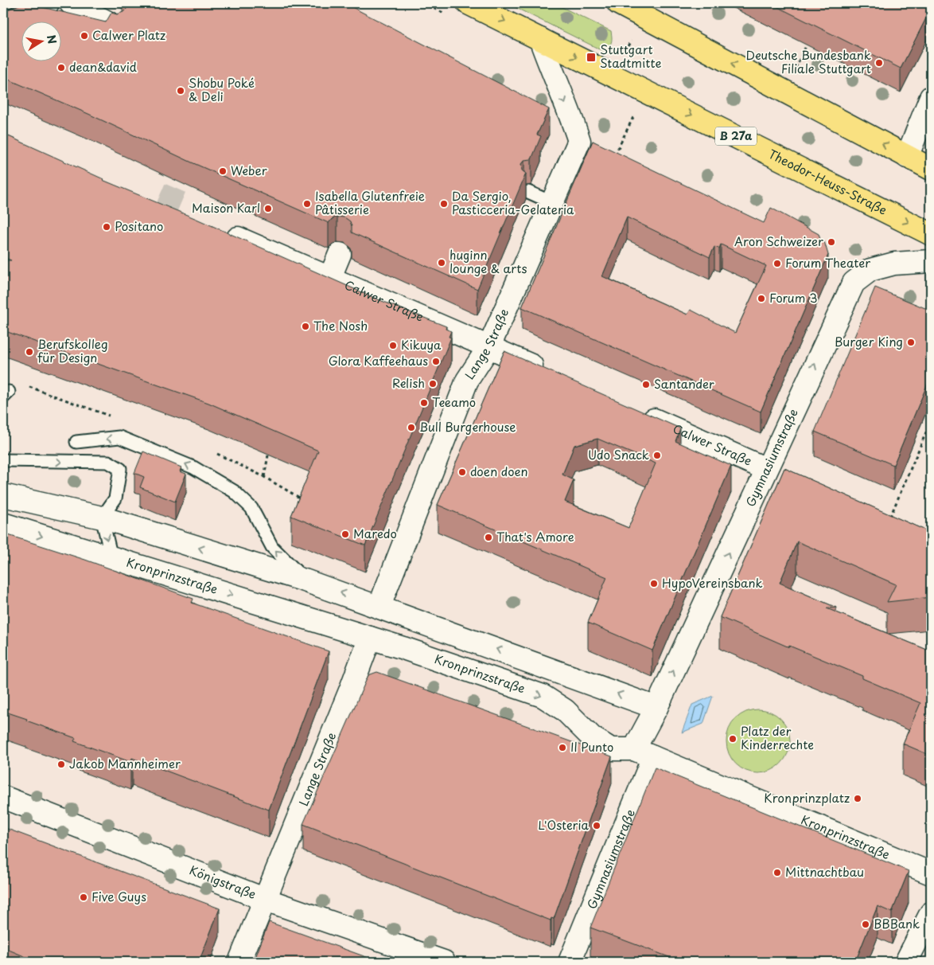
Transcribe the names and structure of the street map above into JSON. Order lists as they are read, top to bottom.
{
  "streets": {
    "main road": ["B 27a", "Theodor-Heuss-Straße"],
    "street": [
      "Calwer Straße",
      "Lange Straße",
      "Gymnasiumstraße",
      "Kronprinzstraße",
      "Königstraße"
    ]
  },
  "crossings": [
    ["Theodor-Heuss-Straße", "Lange Straße"],
    ["Calwer Straße", "Lange Straße"],
    ["Calwer Straße", "Gymnasiumstraße"],
    ["Lange Straße", "Kronprinzstraße"],
    ["Lange Straße", "Königstraße"],
    ["Gymnasiumstraße", "Kronprinzstraße"]
  ],
  "one_way": ["Gymnasiumstraße"],
  "places": {
    "other": [
      "Calwer Platz",
      "Deutsche Bundesbank Filiale Stuttgart",
      "dean&david",
      "Shobu Poké & Deli",
      "Weber",
      "Isabella Glutenfreie Pâtisserie",
      "Da Sergio, Pasticceria-Gelateria",
      "Maison Karl",
      "Positano",
      "Aron Schweizer",
      "huginn lounge & arts",
      "Forum Theater",
      "Forum 3",
      "The Nosh",
      "Burger King",
      "Kikuya",
      "Berufskolleg für Design",
      "Glora Kaffeehaus",
      "Relish",
      "Santander",
      "Teeamo",
      "Bull Burgerhouse",
      "Udo Snack",
      "doen doen",
      "Maredo",
      "That's Amore",
      "HypoVereinsbank",
      "Platz der Kinderrechte",
      "Il Punto",
      "Jakob Mannheimer",
      "Kronprinzplatz",
      "L'Osteria",
      "Mittnachtbau",
      "Five Guys",
      "BBBank"
    ],
    "transit": ["Stuttgart Stadtmitte"]
  },
  "north": "right"
}
